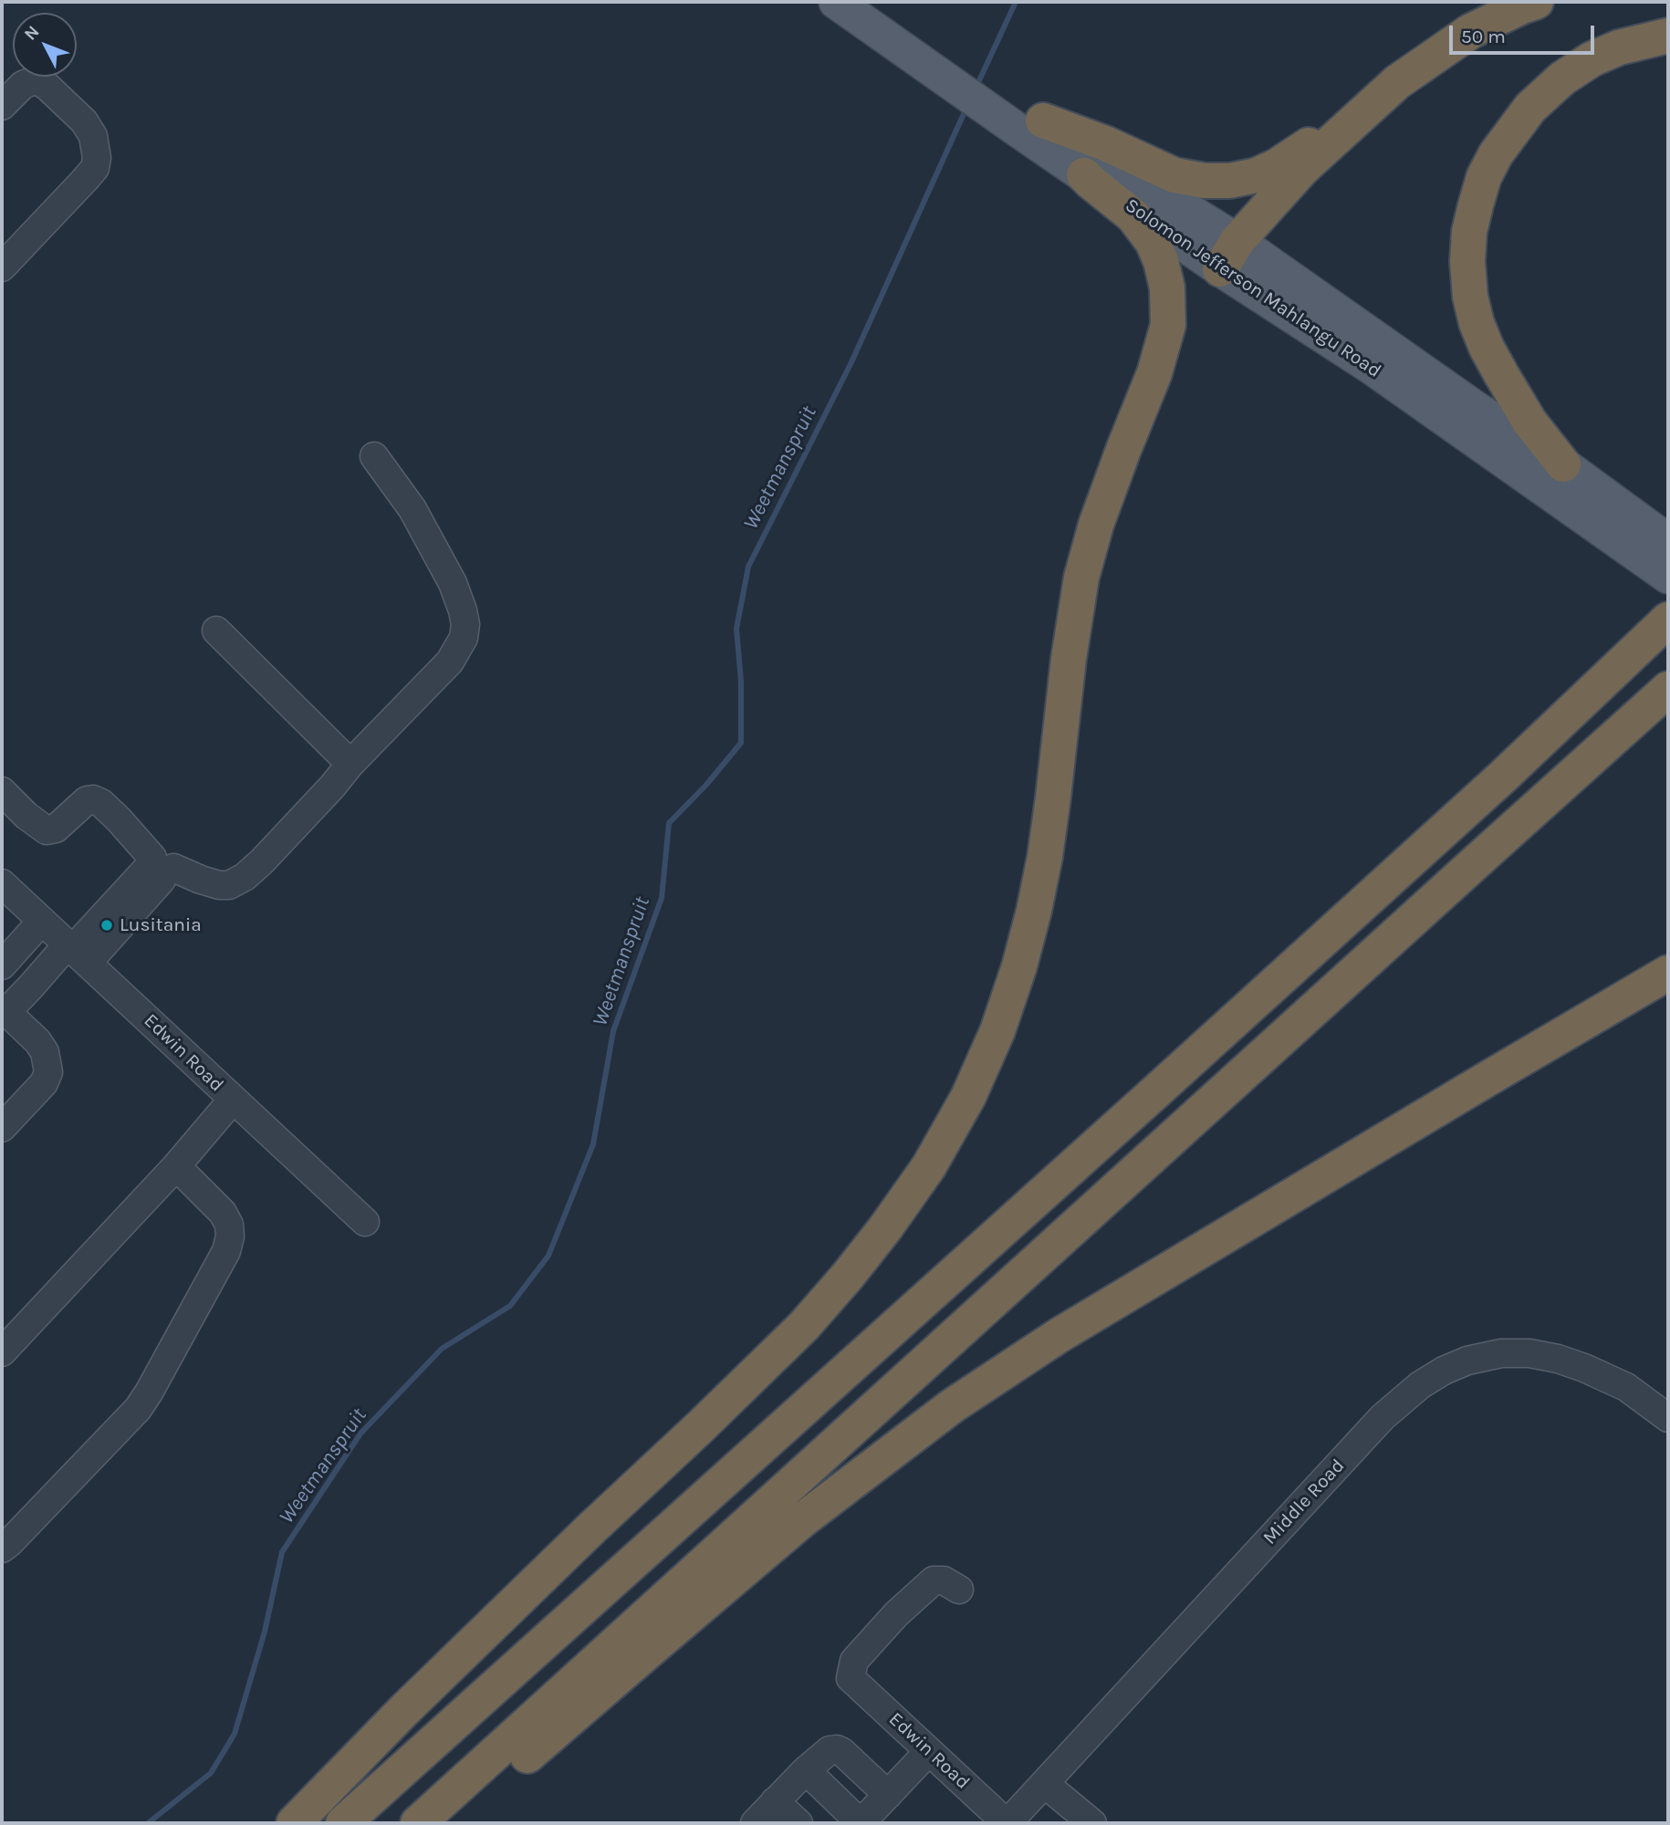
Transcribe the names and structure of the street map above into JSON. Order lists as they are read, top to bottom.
{
  "streets": {
    "main road": ["Solomon Jefferson Mahlangu Road"],
    "street": ["Edwin Road", "Middle Road"]
  },
  "crossings": [
    ["Edwin Road", "Middle Road"]
  ],
  "water": ["Weetmanspruit"],
  "places": ["Lusitania"],
  "scale_bar": "50 m",
  "north": "top left"
}
